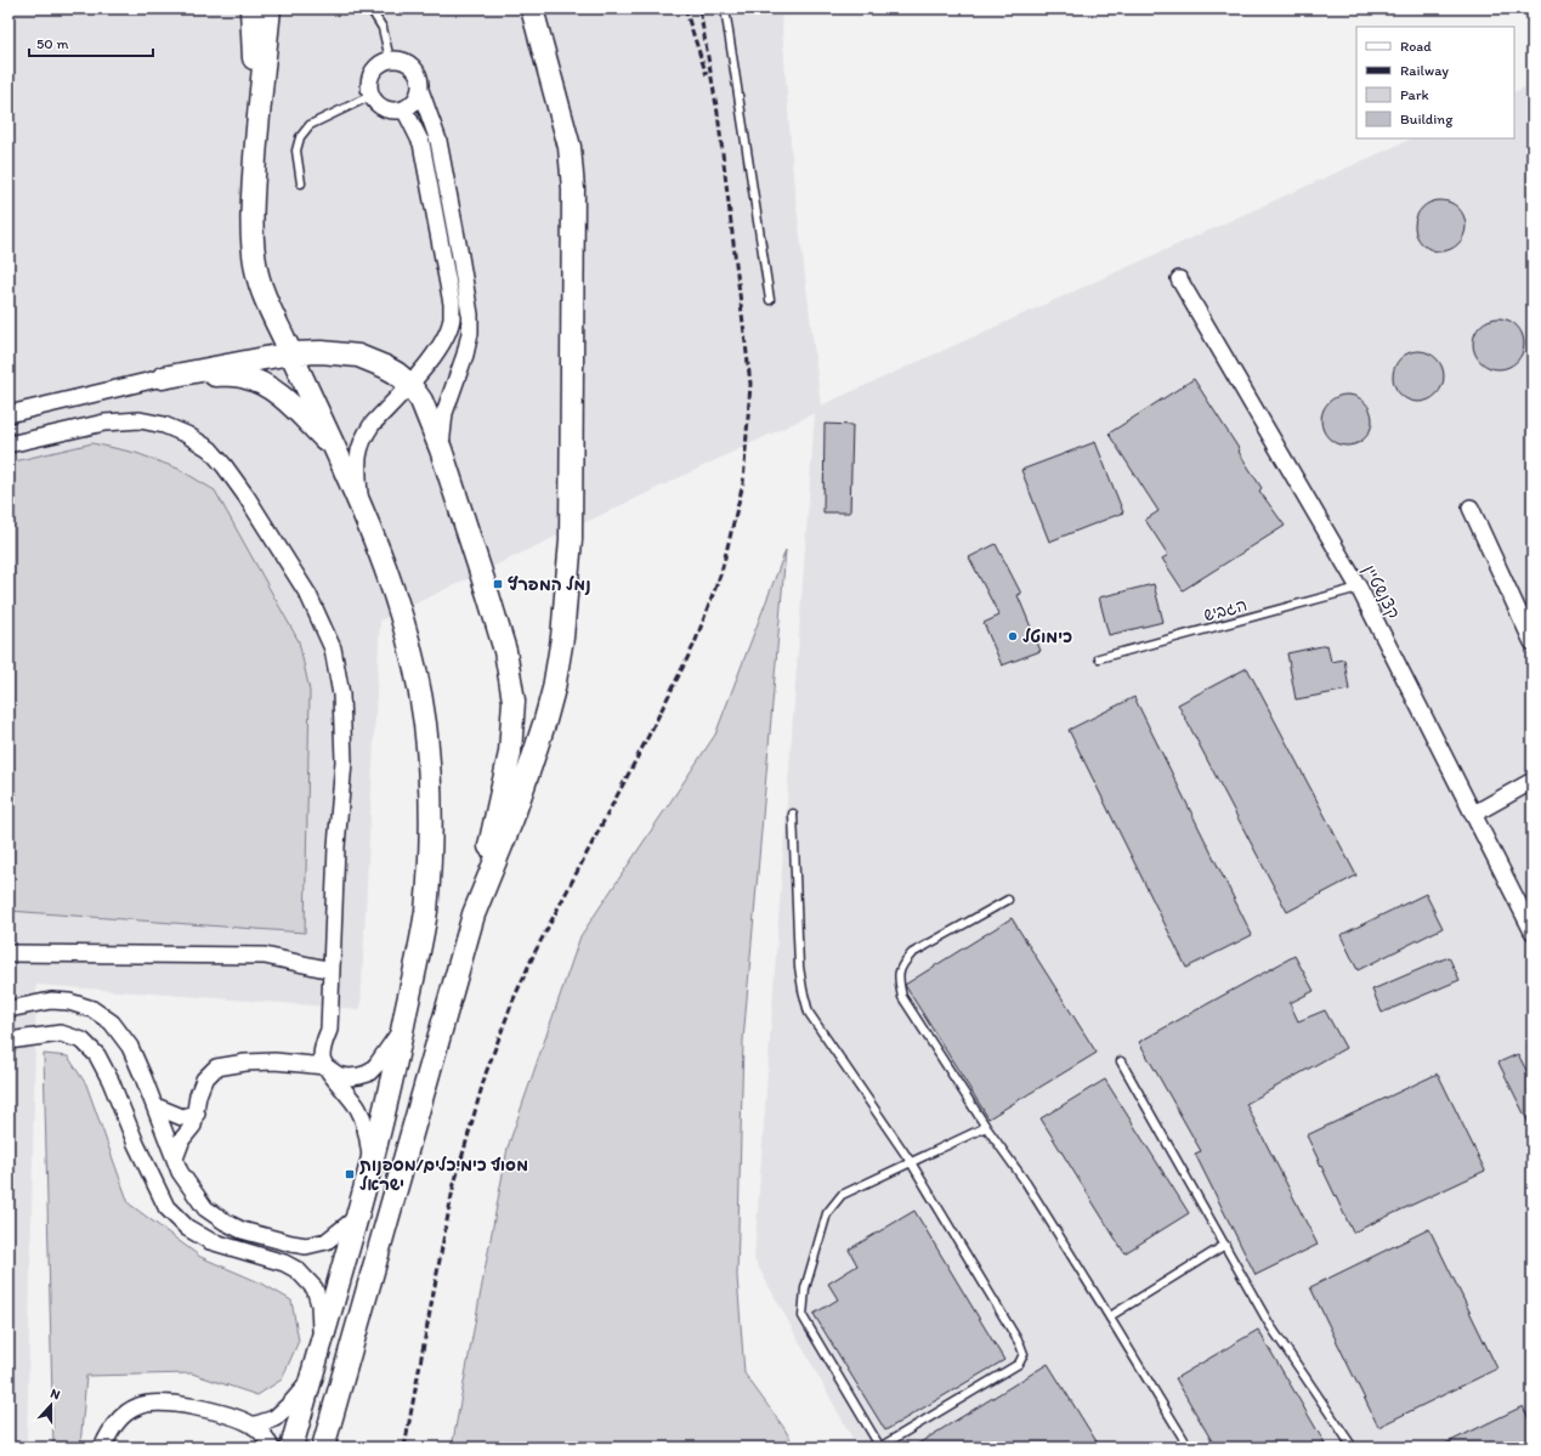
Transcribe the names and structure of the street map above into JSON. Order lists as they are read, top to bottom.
{
  "streets": {
    "street": ["קצנשטיין"],
    "lane": ["הגביש"]
  },
  "crossings": [
    ["קצנשטיין", "הגביש"]
  ],
  "places": {
    "transit": ["נמל המפרץ", "מסוף כימיכלים/מספנות ישראל"],
    "other": ["כימוטל"]
  },
  "legend": [
    "Road",
    "Railway",
    "Park",
    "Building"
  ],
  "scale_bar": "50 m",
  "north": "top"
}
